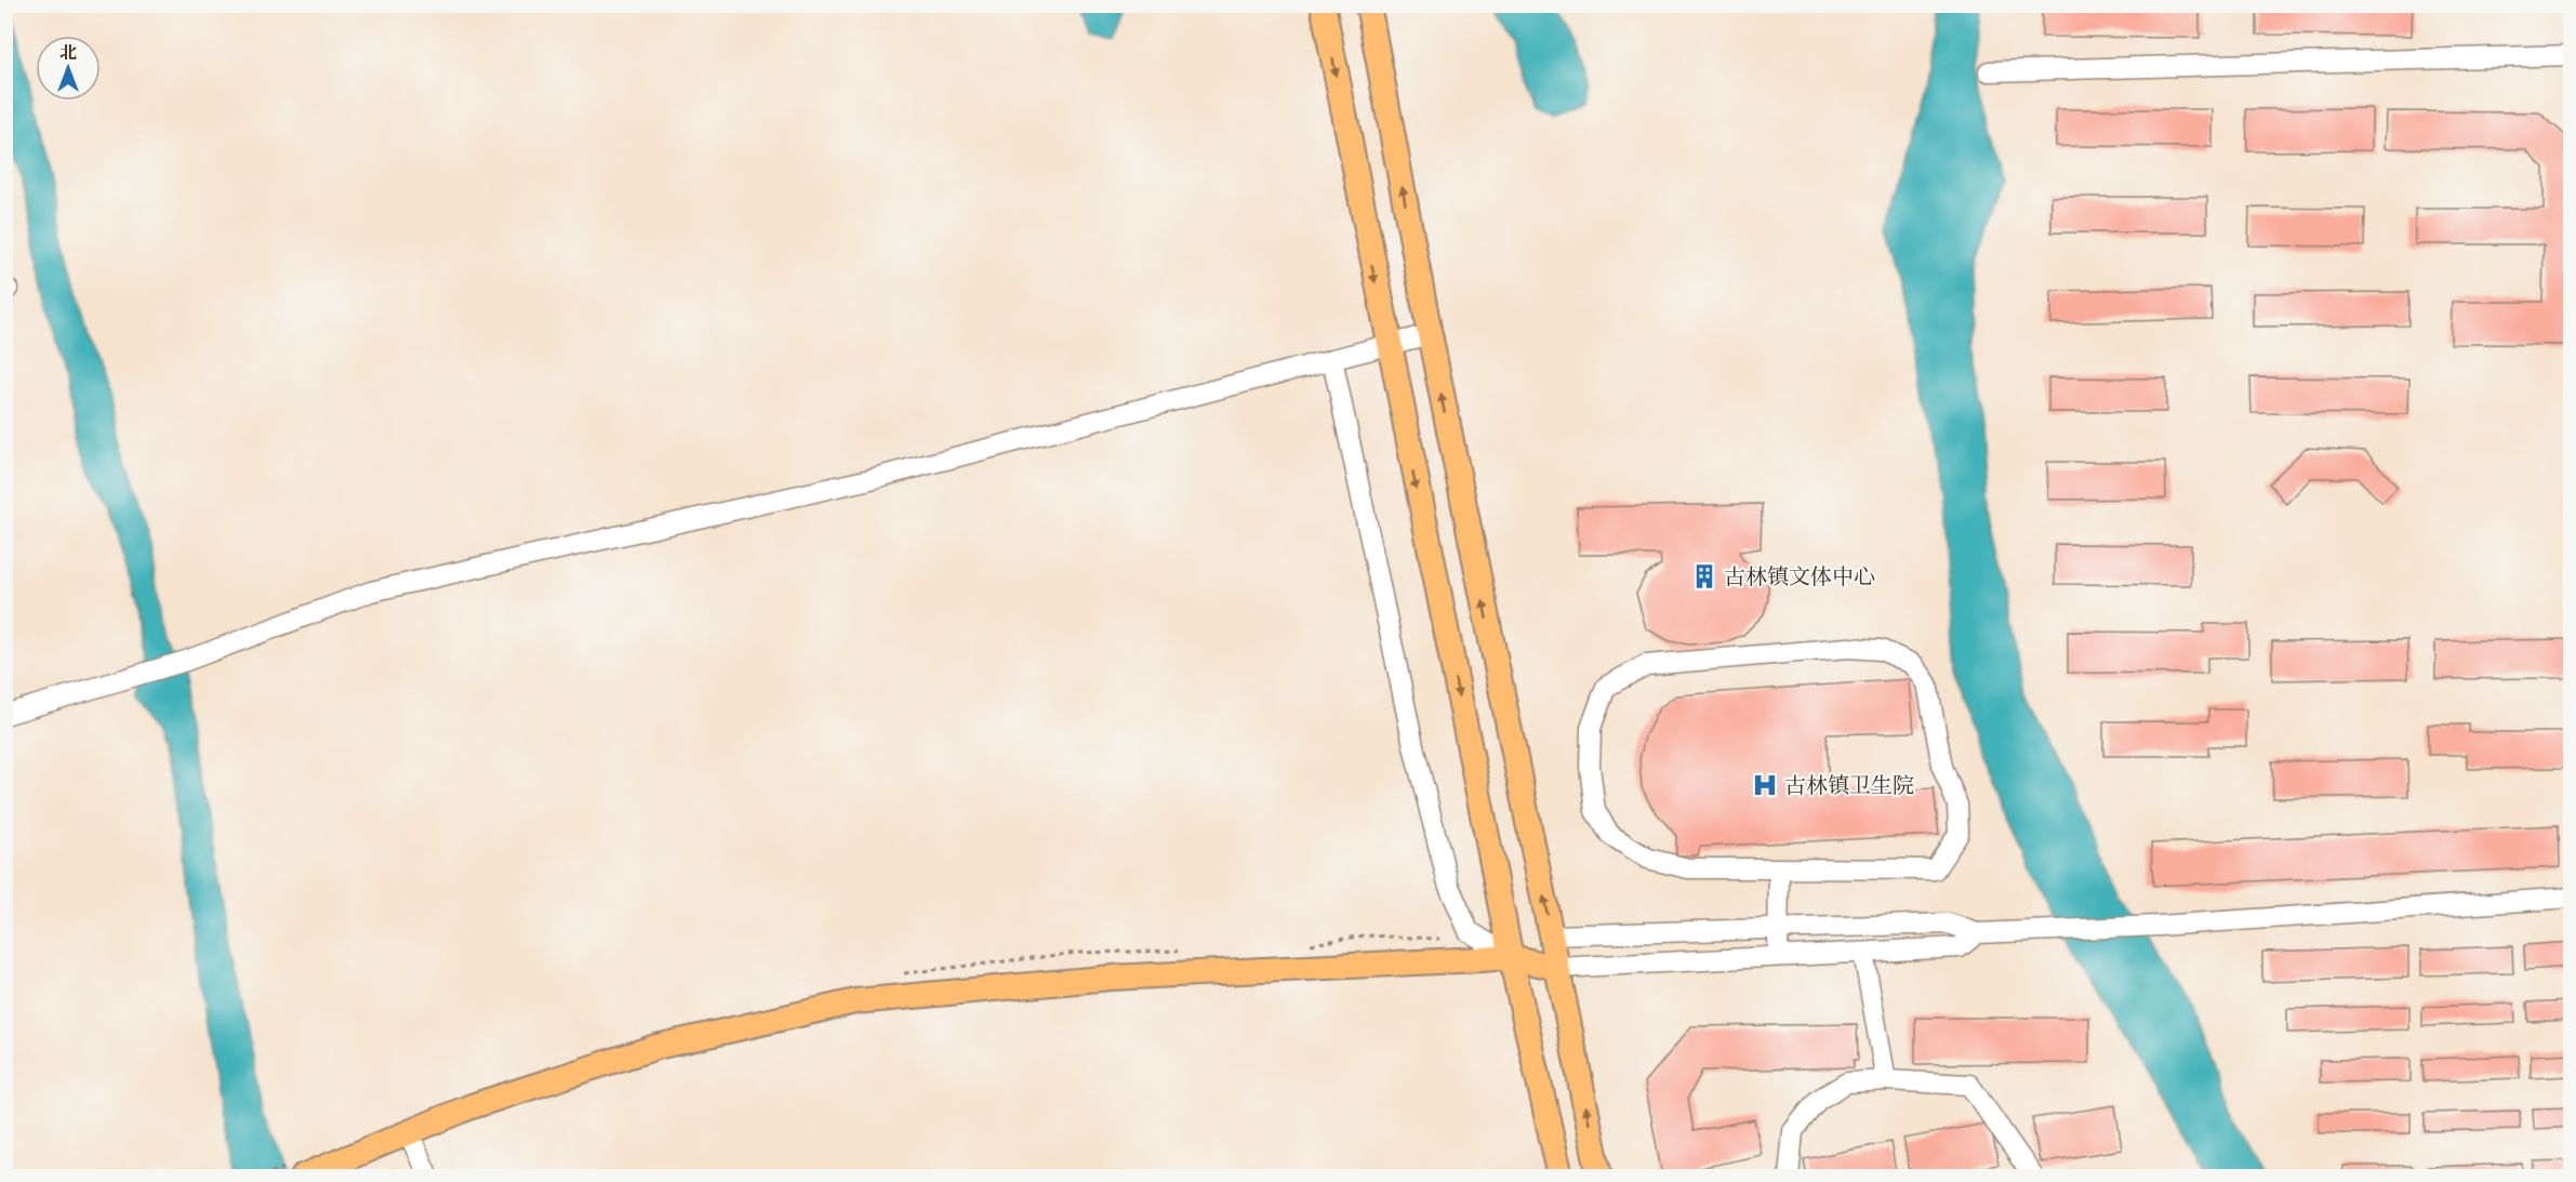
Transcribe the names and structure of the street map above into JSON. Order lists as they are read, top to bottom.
{
  "places": {
    "building": ["古林镇文体中心"],
    "hospital": ["古林镇卫生院"]
  },
  "north": "top"
}
